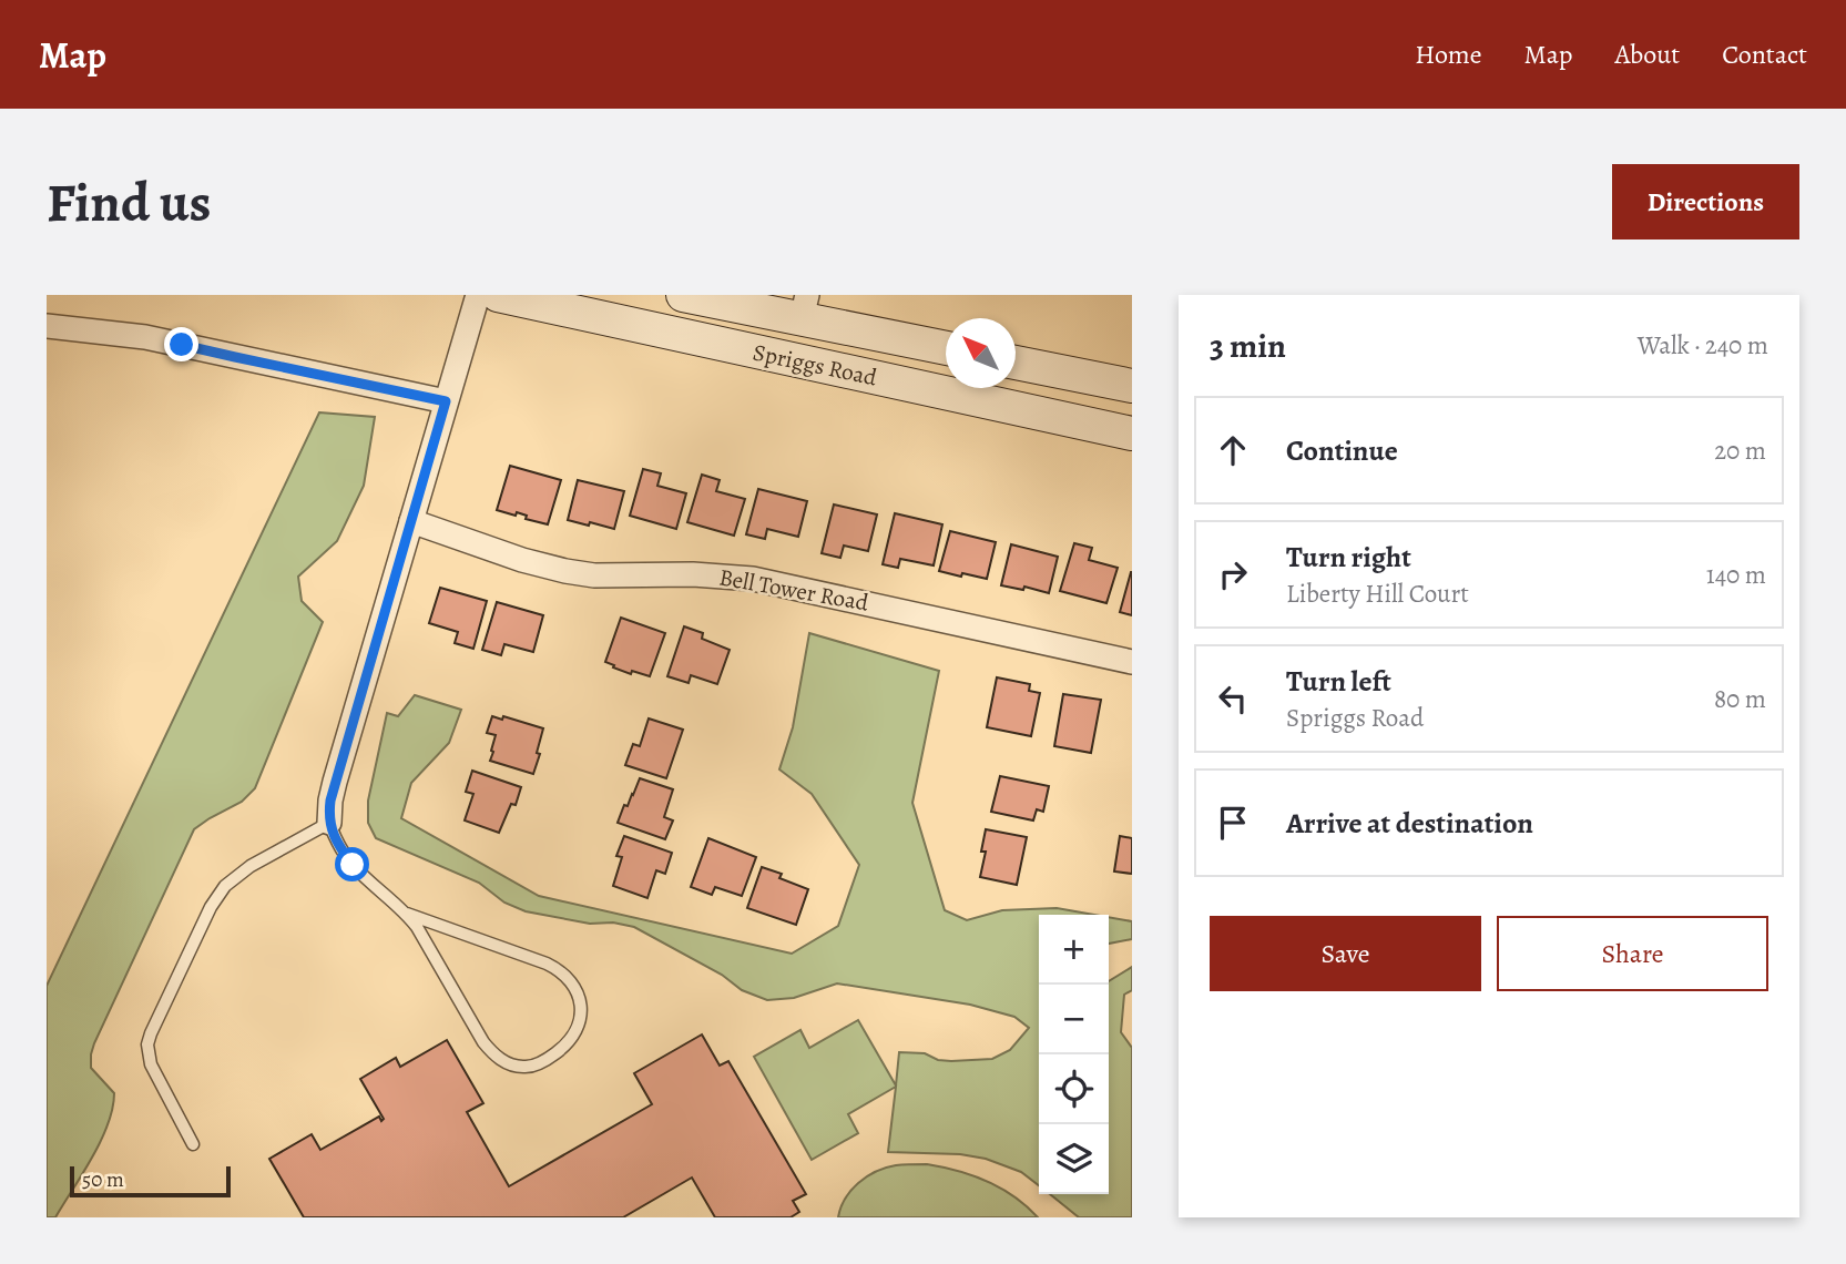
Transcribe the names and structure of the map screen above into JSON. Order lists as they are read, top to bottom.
{
  "streets": {
    "main road": ["Spriggs Road"],
    "street": ["Bell Tower Road"]
  },
  "scale_bar": "50 m",
  "north": "top left",
  "page": {
    "header": "Map",
    "nav": [
      "Home",
      "Map",
      "About",
      "Contact"
    ],
    "buttons": [
      "Directions",
      ["Save", "Share"]
    ],
    "title": "Find us",
    "heading": ["3 min", "Walk · 240 m"],
    "list": [
      ["Continue", "20 m"],
      ["Turn right", "Liberty Hill Court", "140 m"],
      ["Turn left", "Spriggs Road", "80 m"],
      "Arrive at destination"
    ],
    "map_buttons": ["+", "−"],
    "scale": "50 m"
  }
}
